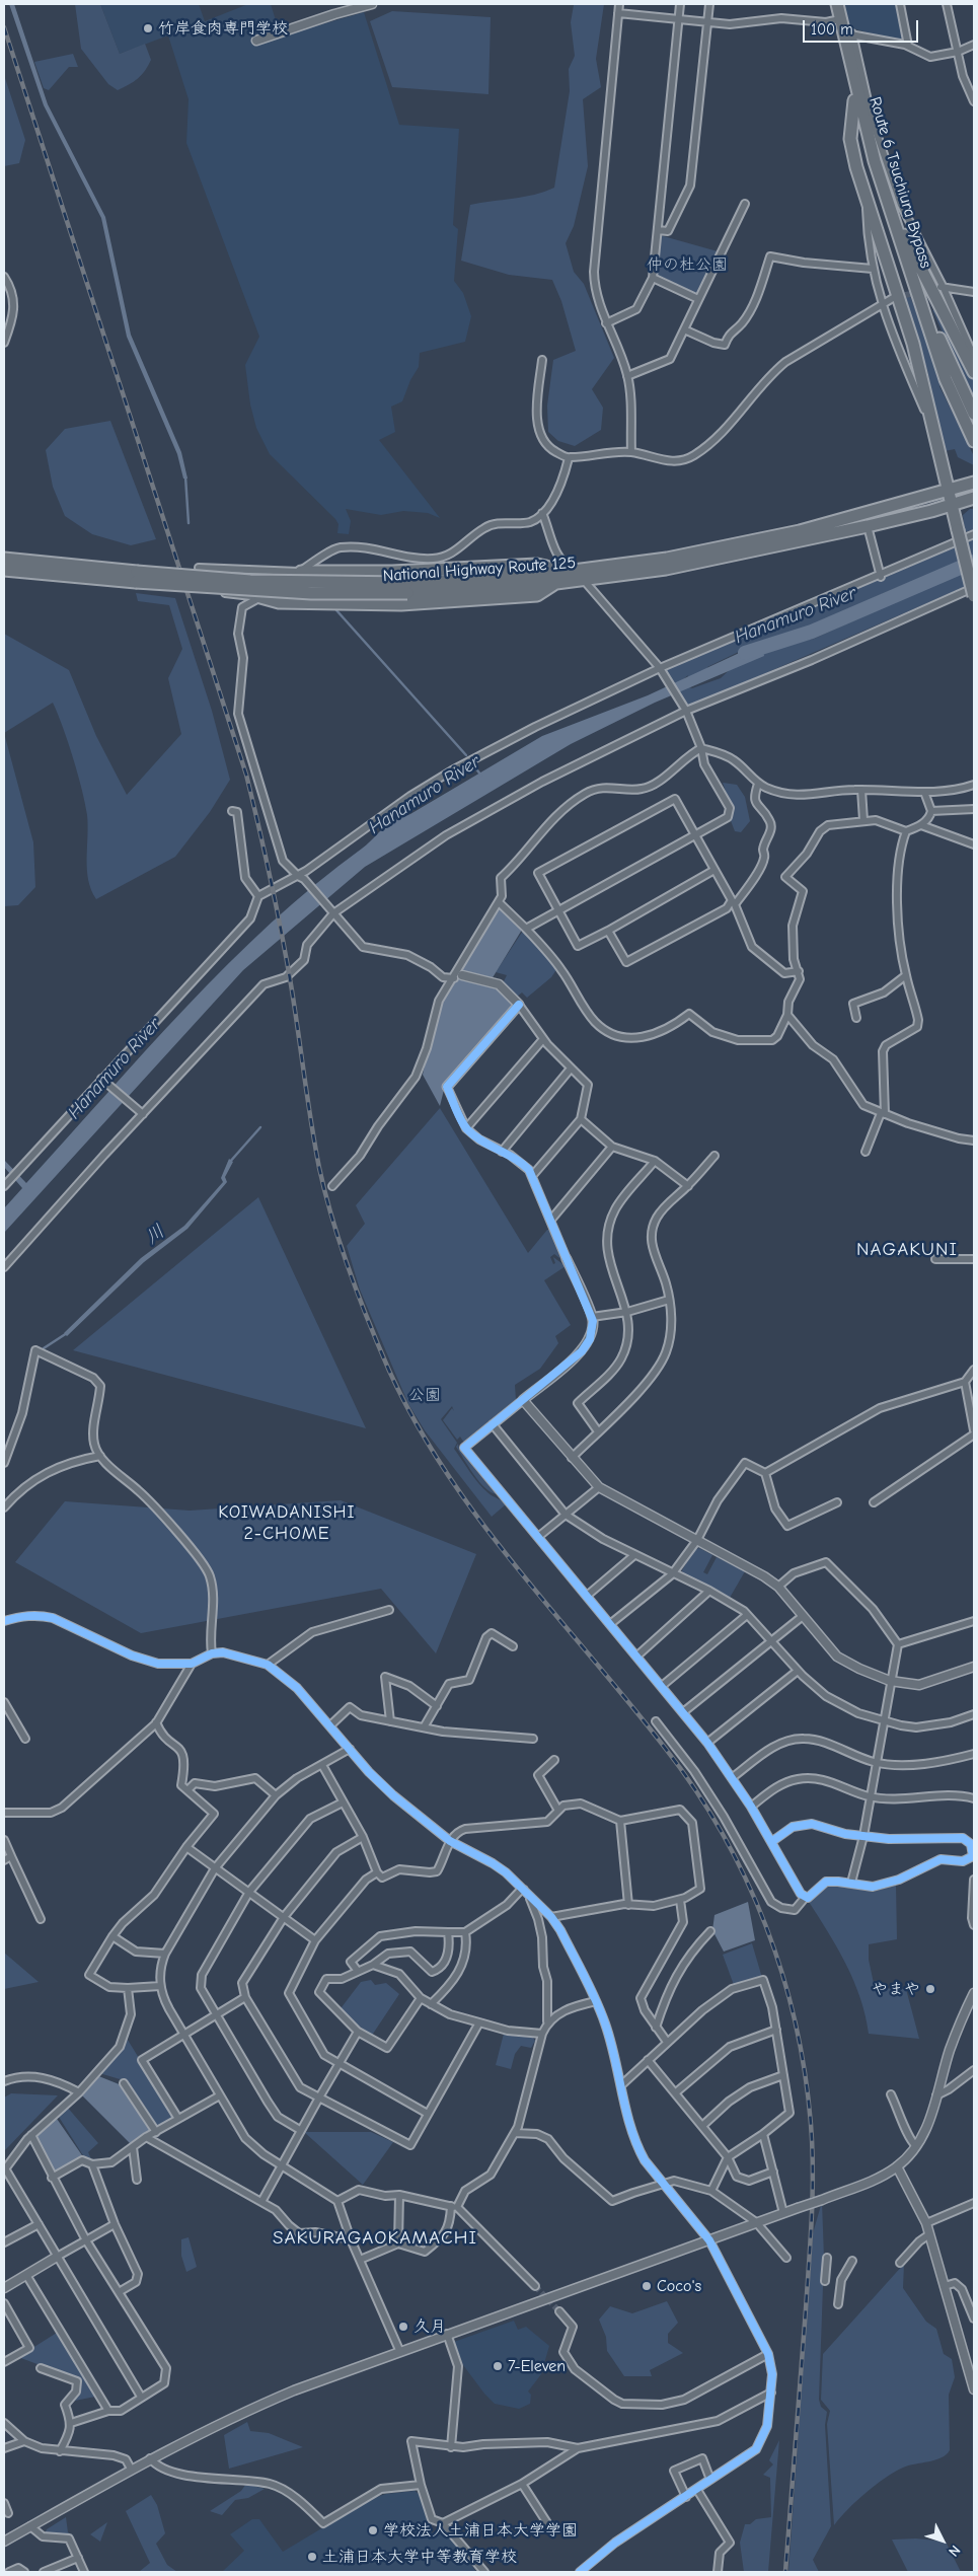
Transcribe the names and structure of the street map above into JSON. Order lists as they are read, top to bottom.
{
  "streets": {
    "highway": ["Route 6 Tsuchiura Bypass", "National Highway Route 125"]
  },
  "districts": ["NAGAKUNI", "KOIWADANISHI 2-CHOME", "SAKURAGAOKAMACHI"],
  "water": ["Hanamuro River", "川"],
  "parks": ["仲の杜公園", "公園"],
  "places": [
    "竹岸食肉専門学校",
    "やまや",
    "Coco's",
    "久月",
    "7-Eleven",
    "学校法人土浦日本大学学園",
    "土浦日本大学中等教育学校"
  ],
  "scale_bar": "100 m",
  "north": "bottom right"
}
